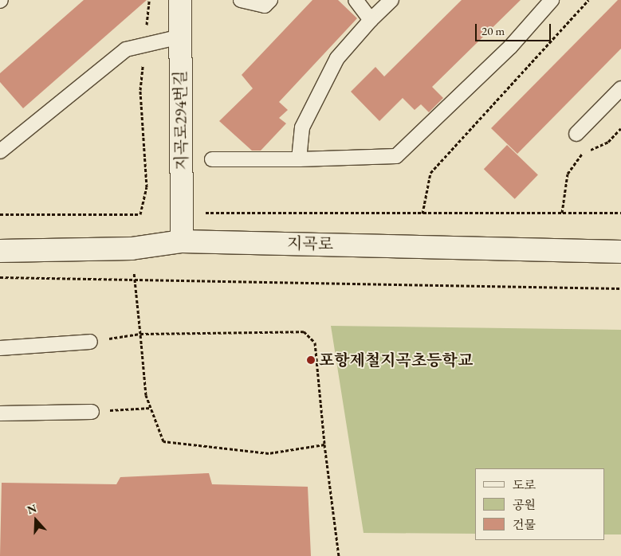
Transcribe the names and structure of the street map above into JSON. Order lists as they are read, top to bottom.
{
  "streets": {
    "main road": ["지곡로294번길", "지곡로"]
  },
  "crossings": [
    ["지곡로294번길", "지곡로"]
  ],
  "places": ["포항제철지곡초등학교"],
  "legend": ["도로", "공원", "건물"],
  "scale_bar": "20 m",
  "north": "top"
}
